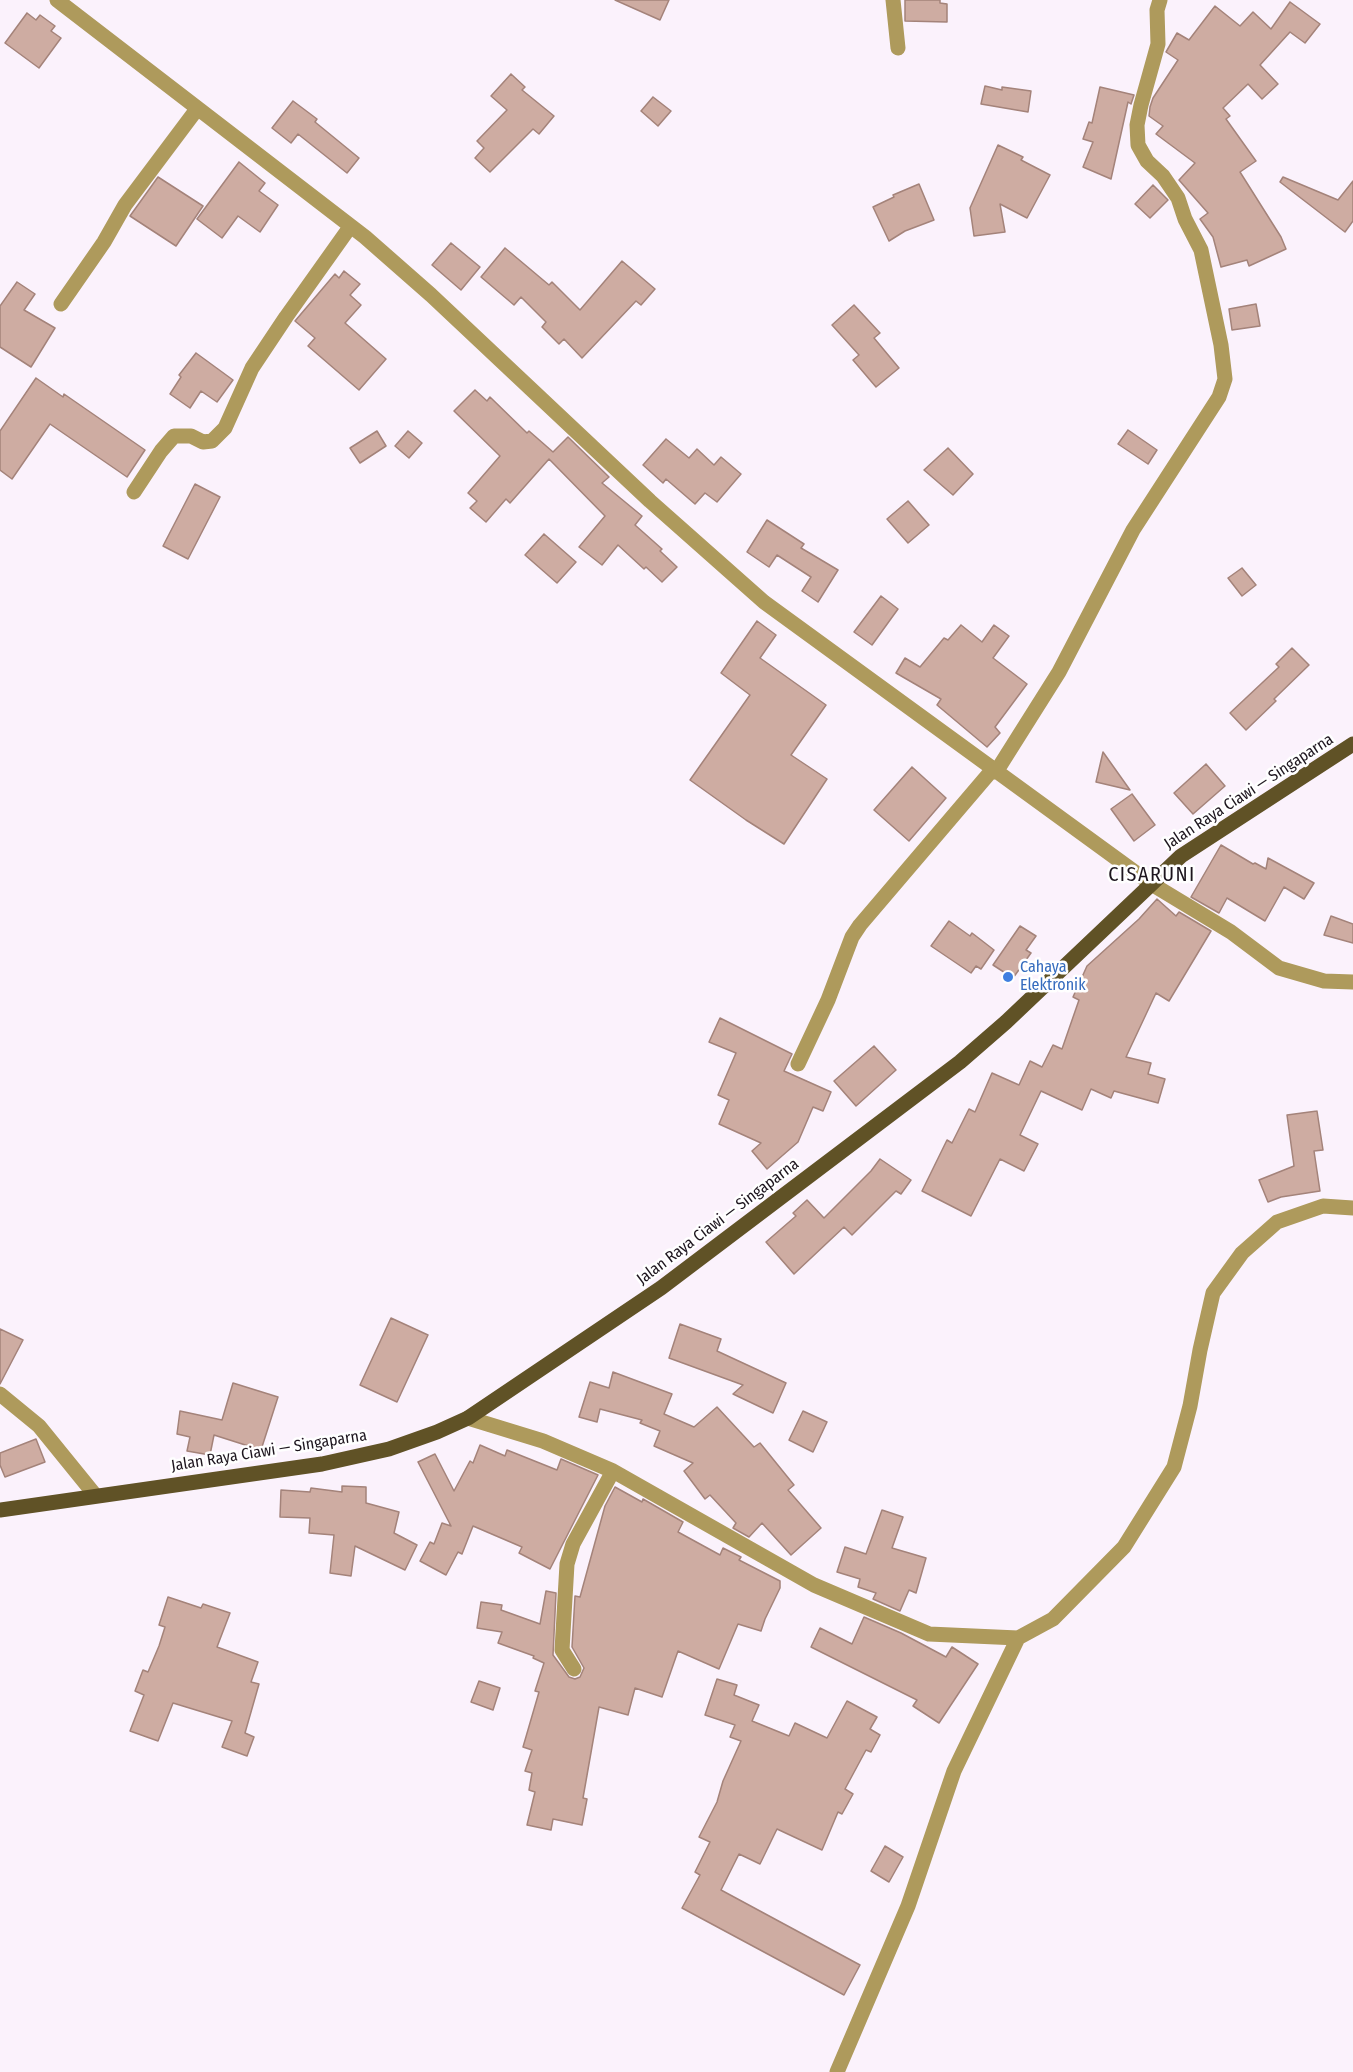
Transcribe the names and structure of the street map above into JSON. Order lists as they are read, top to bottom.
{
  "streets": {
    "main road": ["Jalan Raya Ciawi — Singaparna"]
  },
  "districts": ["CISARUNI"],
  "places": ["Cahaya Elektronik"]
}
